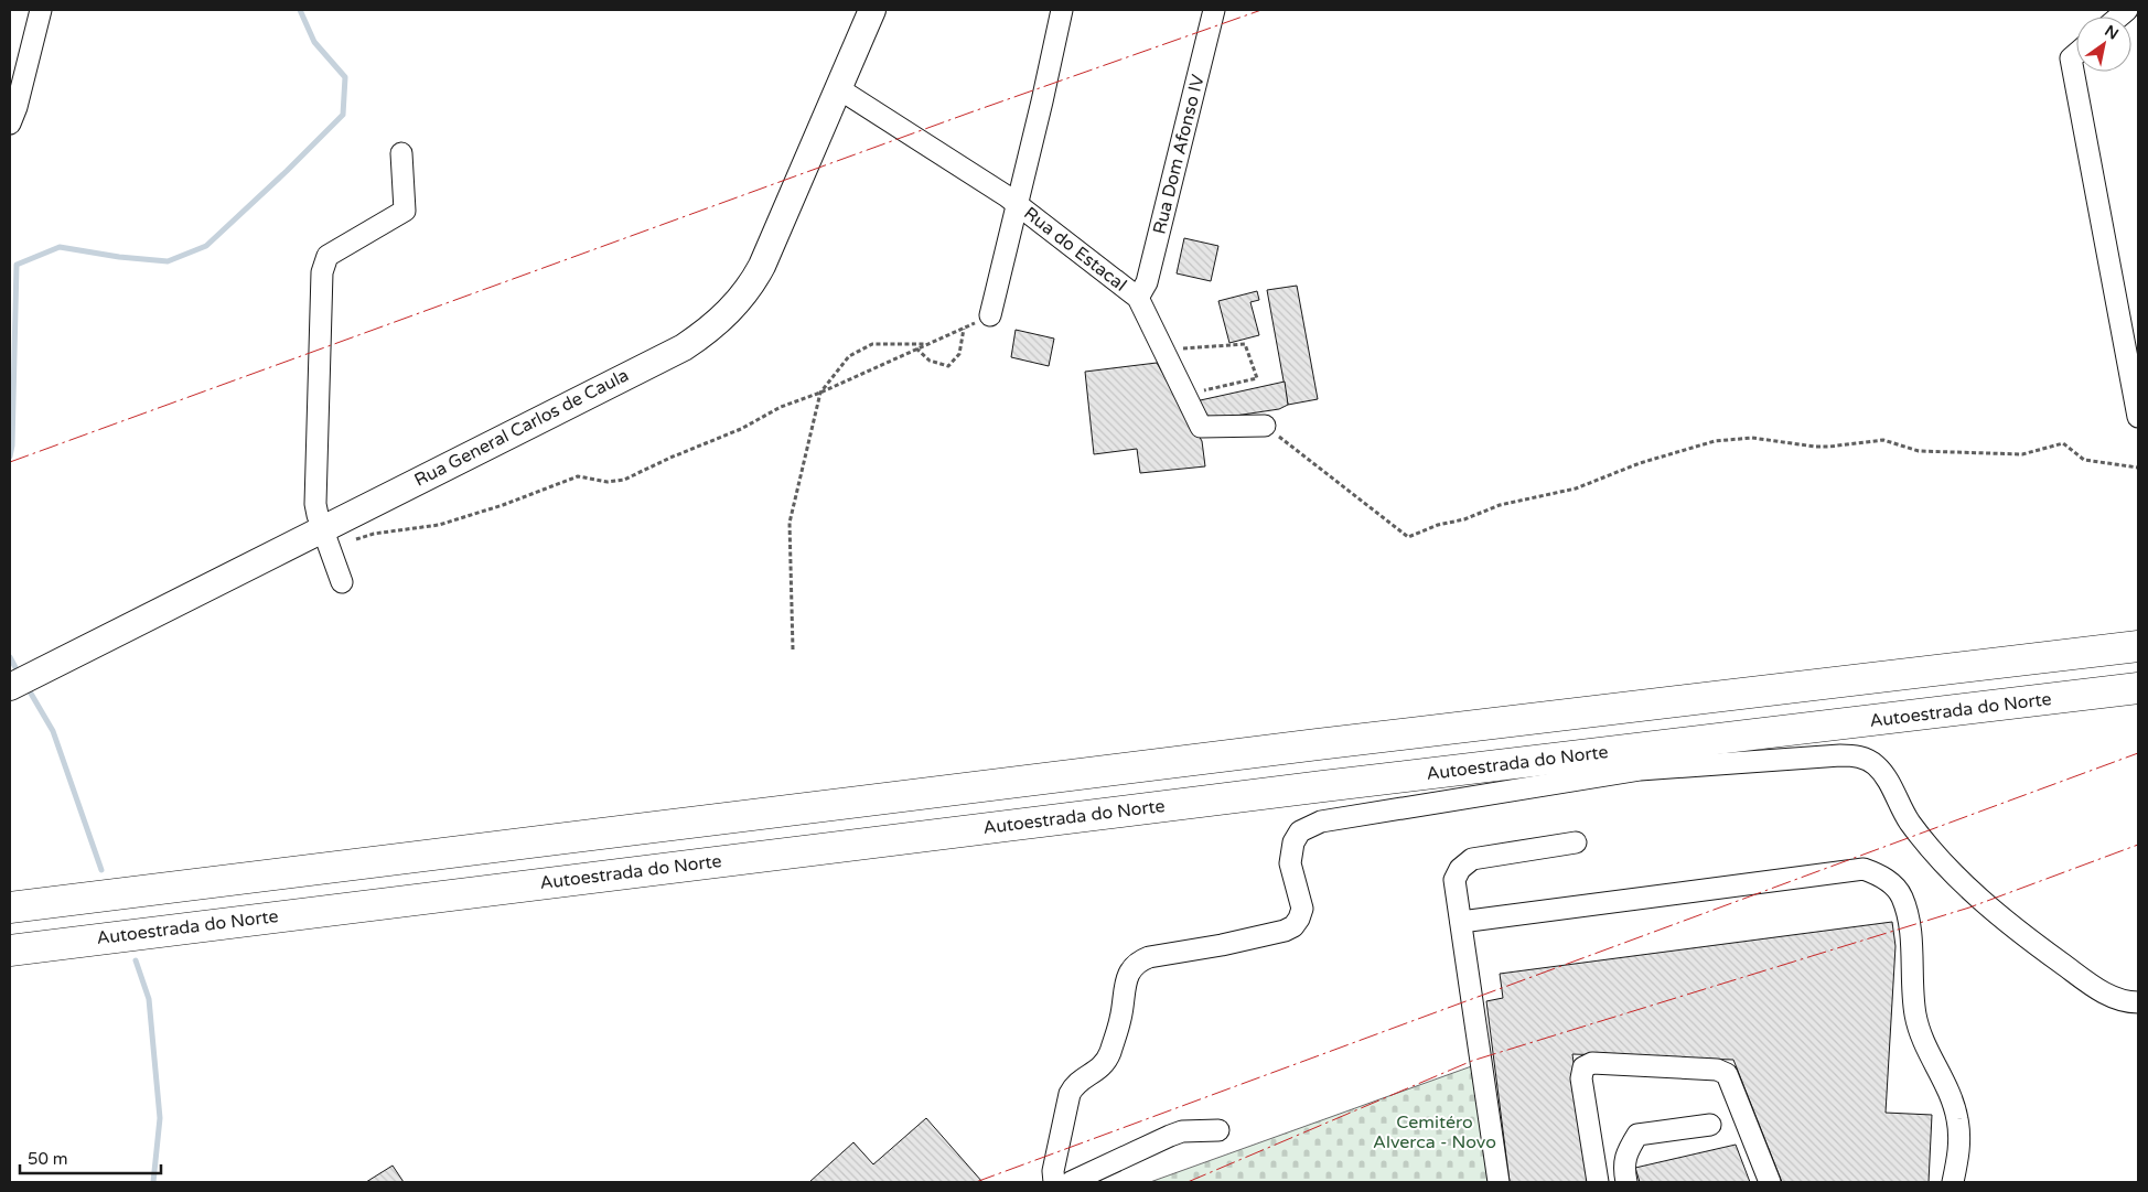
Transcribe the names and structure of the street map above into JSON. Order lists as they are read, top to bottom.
{
  "streets": {
    "highway": ["Autoestrada do Norte"],
    "main road": ["Rua General Carlos de Caula"],
    "street": ["Rua Dom Afonso IV", "Rua do Estacal"]
  },
  "crossings": [
    ["Rua Dom Afonso IV", "Rua do Estacal"],
    ["Rua do Estacal", "Rua General Carlos de Caula"]
  ],
  "parks": ["Cemitéro Alverca - Novo"],
  "scale_bar": "50 m",
  "north": "top right"
}
